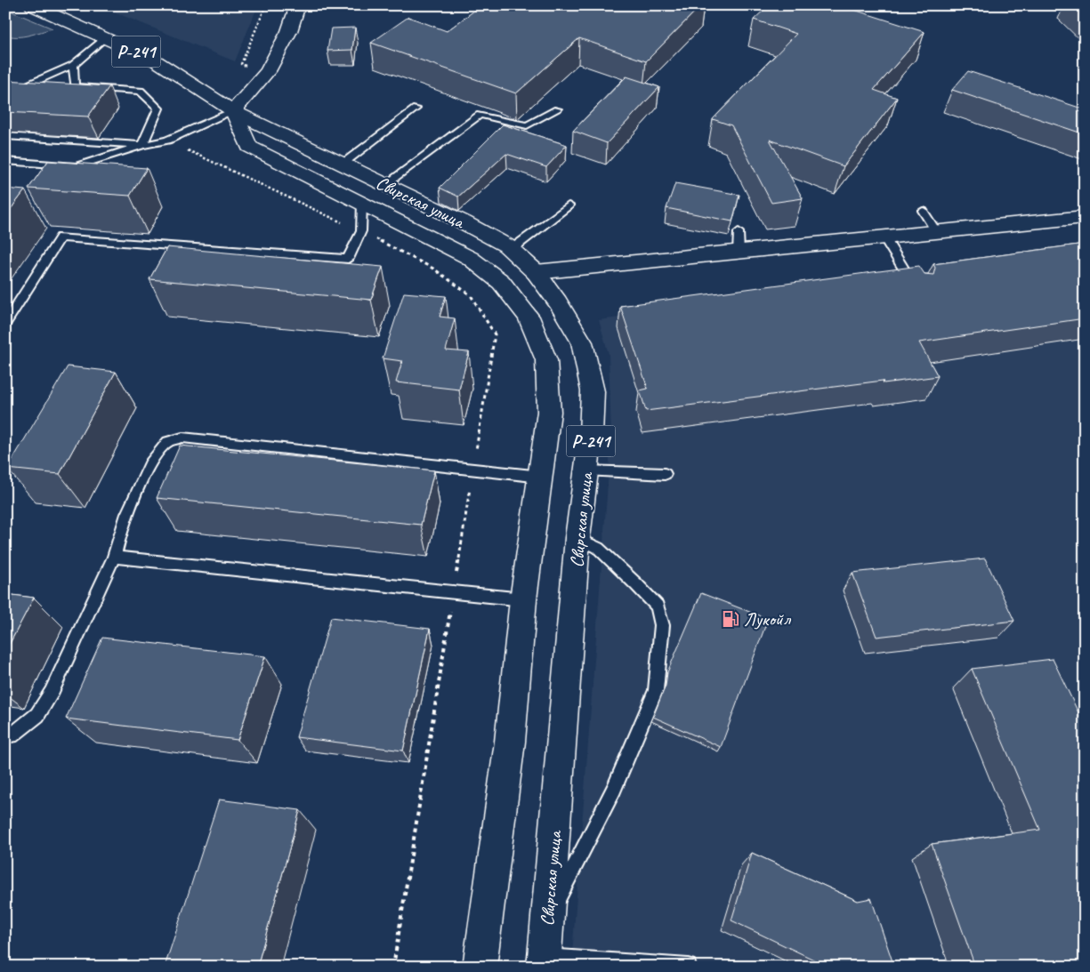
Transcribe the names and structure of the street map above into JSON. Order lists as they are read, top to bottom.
{
  "streets": {
    "main road": ["Р-241", "Свирская улица"]
  },
  "places": {
    "fuel station": ["Лукойл"]
  }
}
